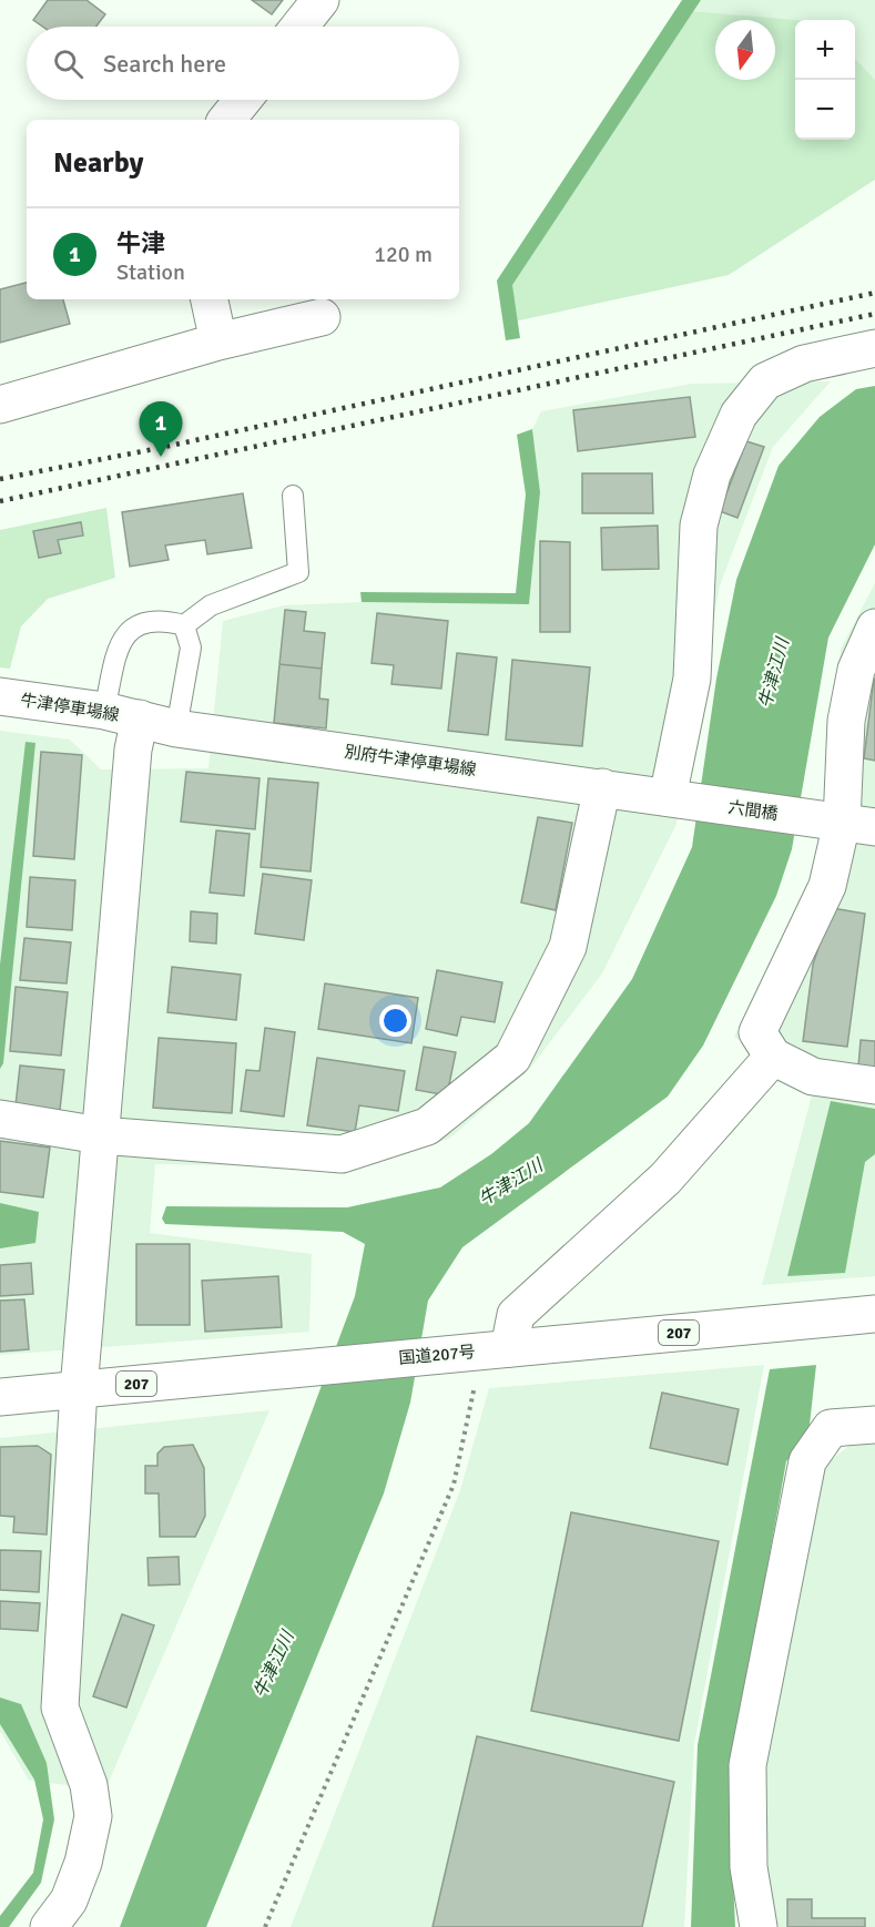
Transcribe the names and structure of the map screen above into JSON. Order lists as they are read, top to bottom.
{
  "streets": {
    "main road": [
      "牛津停車場線",
      "別府牛津停車場線",
      "六間橋",
      "207",
      "国道207号"
    ]
  },
  "crossings": [
    ["牛津停車場線", "別府牛津停車場線"],
    ["別府牛津停車場線", "六間橋"]
  ],
  "water": ["牛津江川"],
  "north": "bottom",
  "page": {
    "map_buttons": ["+", "−"],
    "search": "Search here",
    "heading": "Nearby",
    "list": [
      {
        "mark": "1",
        "name": "牛津",
        "note": "Station",
        "value": "120 m"
      }
    ],
    "pins": "1"
  }
}
